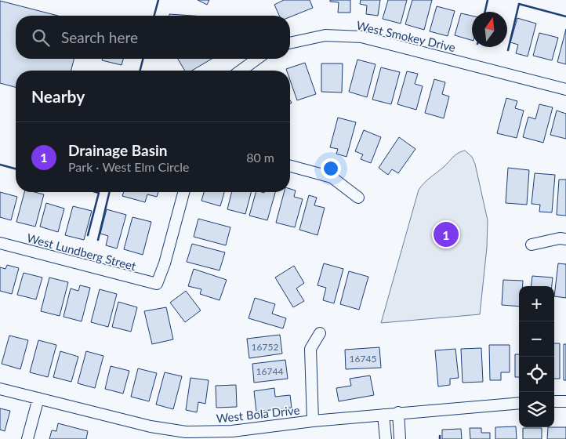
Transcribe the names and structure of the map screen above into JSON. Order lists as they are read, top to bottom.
{
  "streets": {
    "street": ["West Smokey Drive", "West Lundberg Street", "West Bola Drive"]
  },
  "house_numbers": ["16752", "16745", "16744"],
  "north": "top",
  "page": {
    "search": "Search here",
    "heading": "Nearby",
    "list": [
      {
        "mark": "1",
        "name": "Drainage Basin",
        "note": "Park · West Elm Circle",
        "value": "80 m"
      }
    ],
    "pins": "1",
    "map_buttons": ["+", "−"]
  }
}
